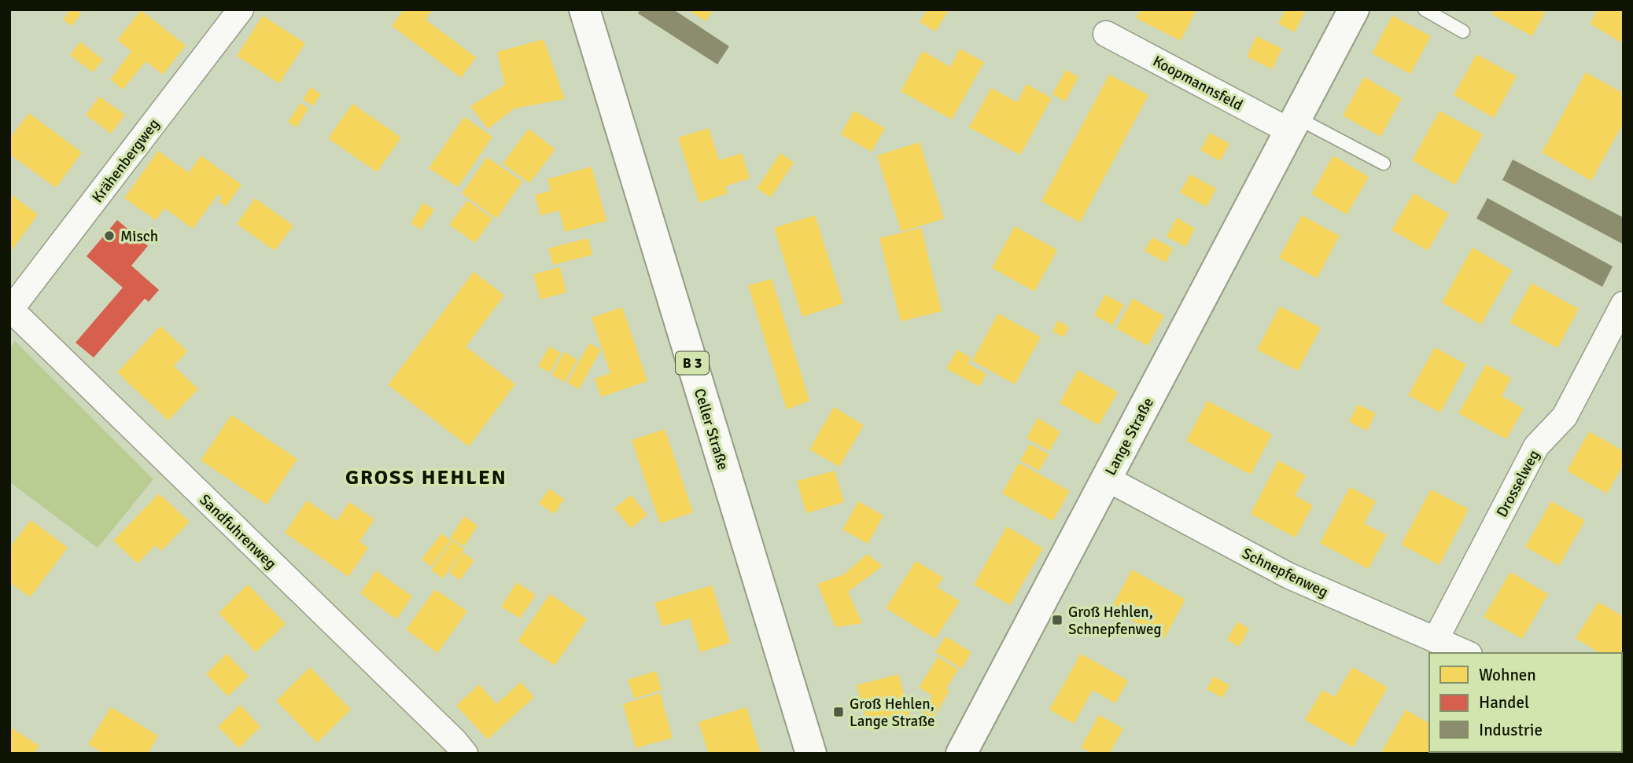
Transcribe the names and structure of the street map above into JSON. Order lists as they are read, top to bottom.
{
  "streets": {
    "main road": ["B 3", "Celler Straße", "Lange Straße"],
    "street": [
      "Koopmannsfeld",
      "Krähenbergweg",
      "Drosselweg",
      "Sandfuhrenweg",
      "Schnepfenweg"
    ]
  },
  "crossings": [
    ["Koopmannsfeld", "Lange Straße"],
    ["Krähenbergweg", "Sandfuhrenweg"],
    ["Lange Straße", "Schnepfenweg"],
    ["Drosselweg", "Schnepfenweg"]
  ],
  "districts": ["GROSS HEHLEN"],
  "places": {
    "other": ["Misch"],
    "transit": ["Groß Hehlen, Schnepfenweg", "Groß Hehlen, Lange Straße"]
  },
  "legend": ["Wohnen", "Handel", "Industrie"]
}
